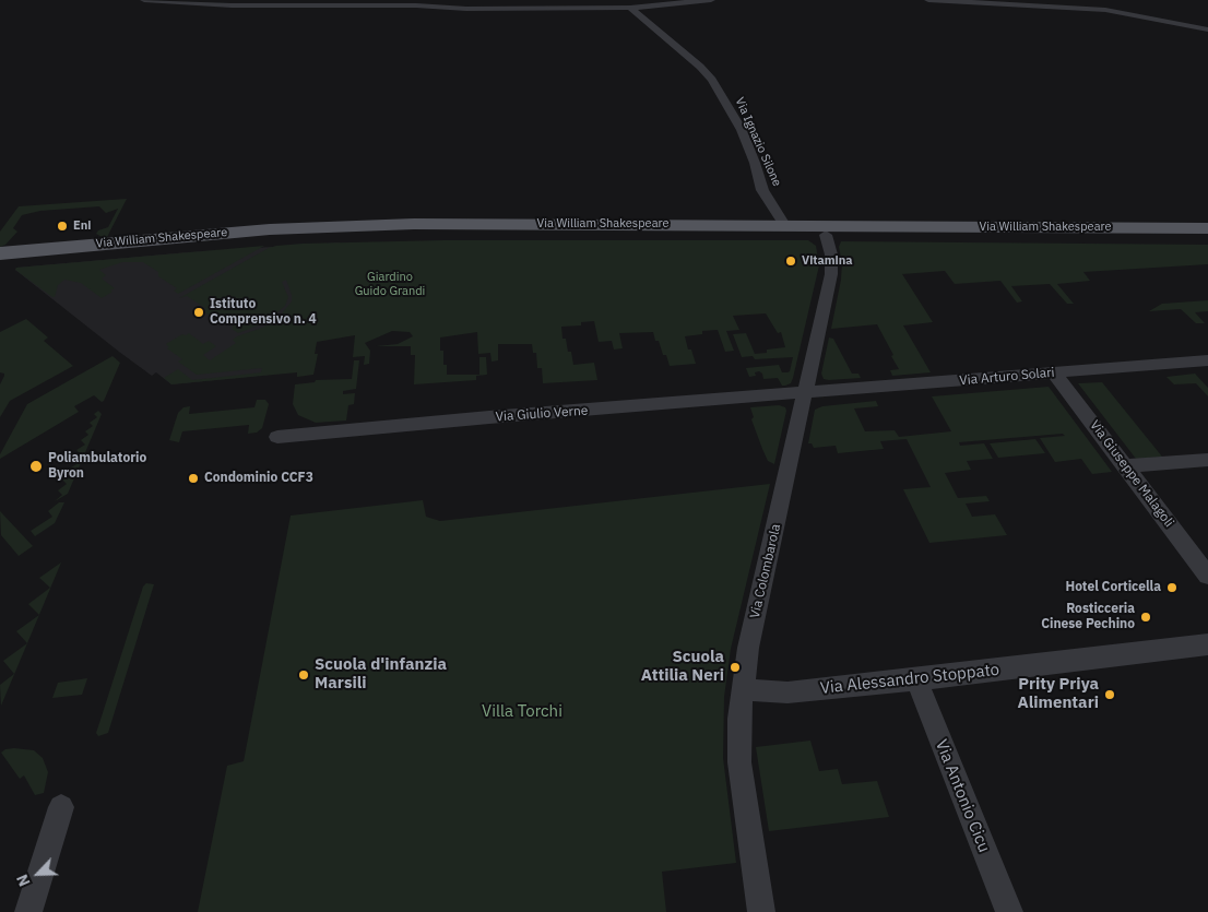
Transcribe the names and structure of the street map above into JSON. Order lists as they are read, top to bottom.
{
  "streets": {
    "main road": ["Via William Shakespeare"],
    "street": [
      "Via Ignazio Silone",
      "Via Arturo Solari",
      "Via Giulio Verne",
      "Via Giuseppe Malagoli",
      "Via Colombarola",
      "Via Alessandro Stoppato",
      "Via Antonio Cicu"
    ]
  },
  "crossings": [
    ["Via Ignazio Silone", "Via William Shakespeare"],
    ["Via William Shakespeare", "Via Colombarola"],
    ["Via Arturo Solari", "Via Giulio Verne"],
    ["Via Arturo Solari", "Via Giuseppe Malagoli"],
    ["Via Arturo Solari", "Via Colombarola"],
    ["Via Giulio Verne", "Via Colombarola"],
    ["Via Colombarola", "Via Alessandro Stoppato"],
    ["Via Alessandro Stoppato", "Via Antonio Cicu"]
  ],
  "parks": ["Giardino Guido Grandi", "Villa Torchi"],
  "places": [
    "Eni",
    "Vitamina",
    "Istituto Comprensivo n. 4",
    "Poliambulatorio Byron",
    "Condominio CCF3",
    "Hotel Corticella",
    "Rosticceria Cinese Pechino",
    "Scuola Attilia Neri",
    "Scuola d'infanzia Marsili",
    "Prity Priya Alimentari"
  ],
  "north": "bottom left"
}
